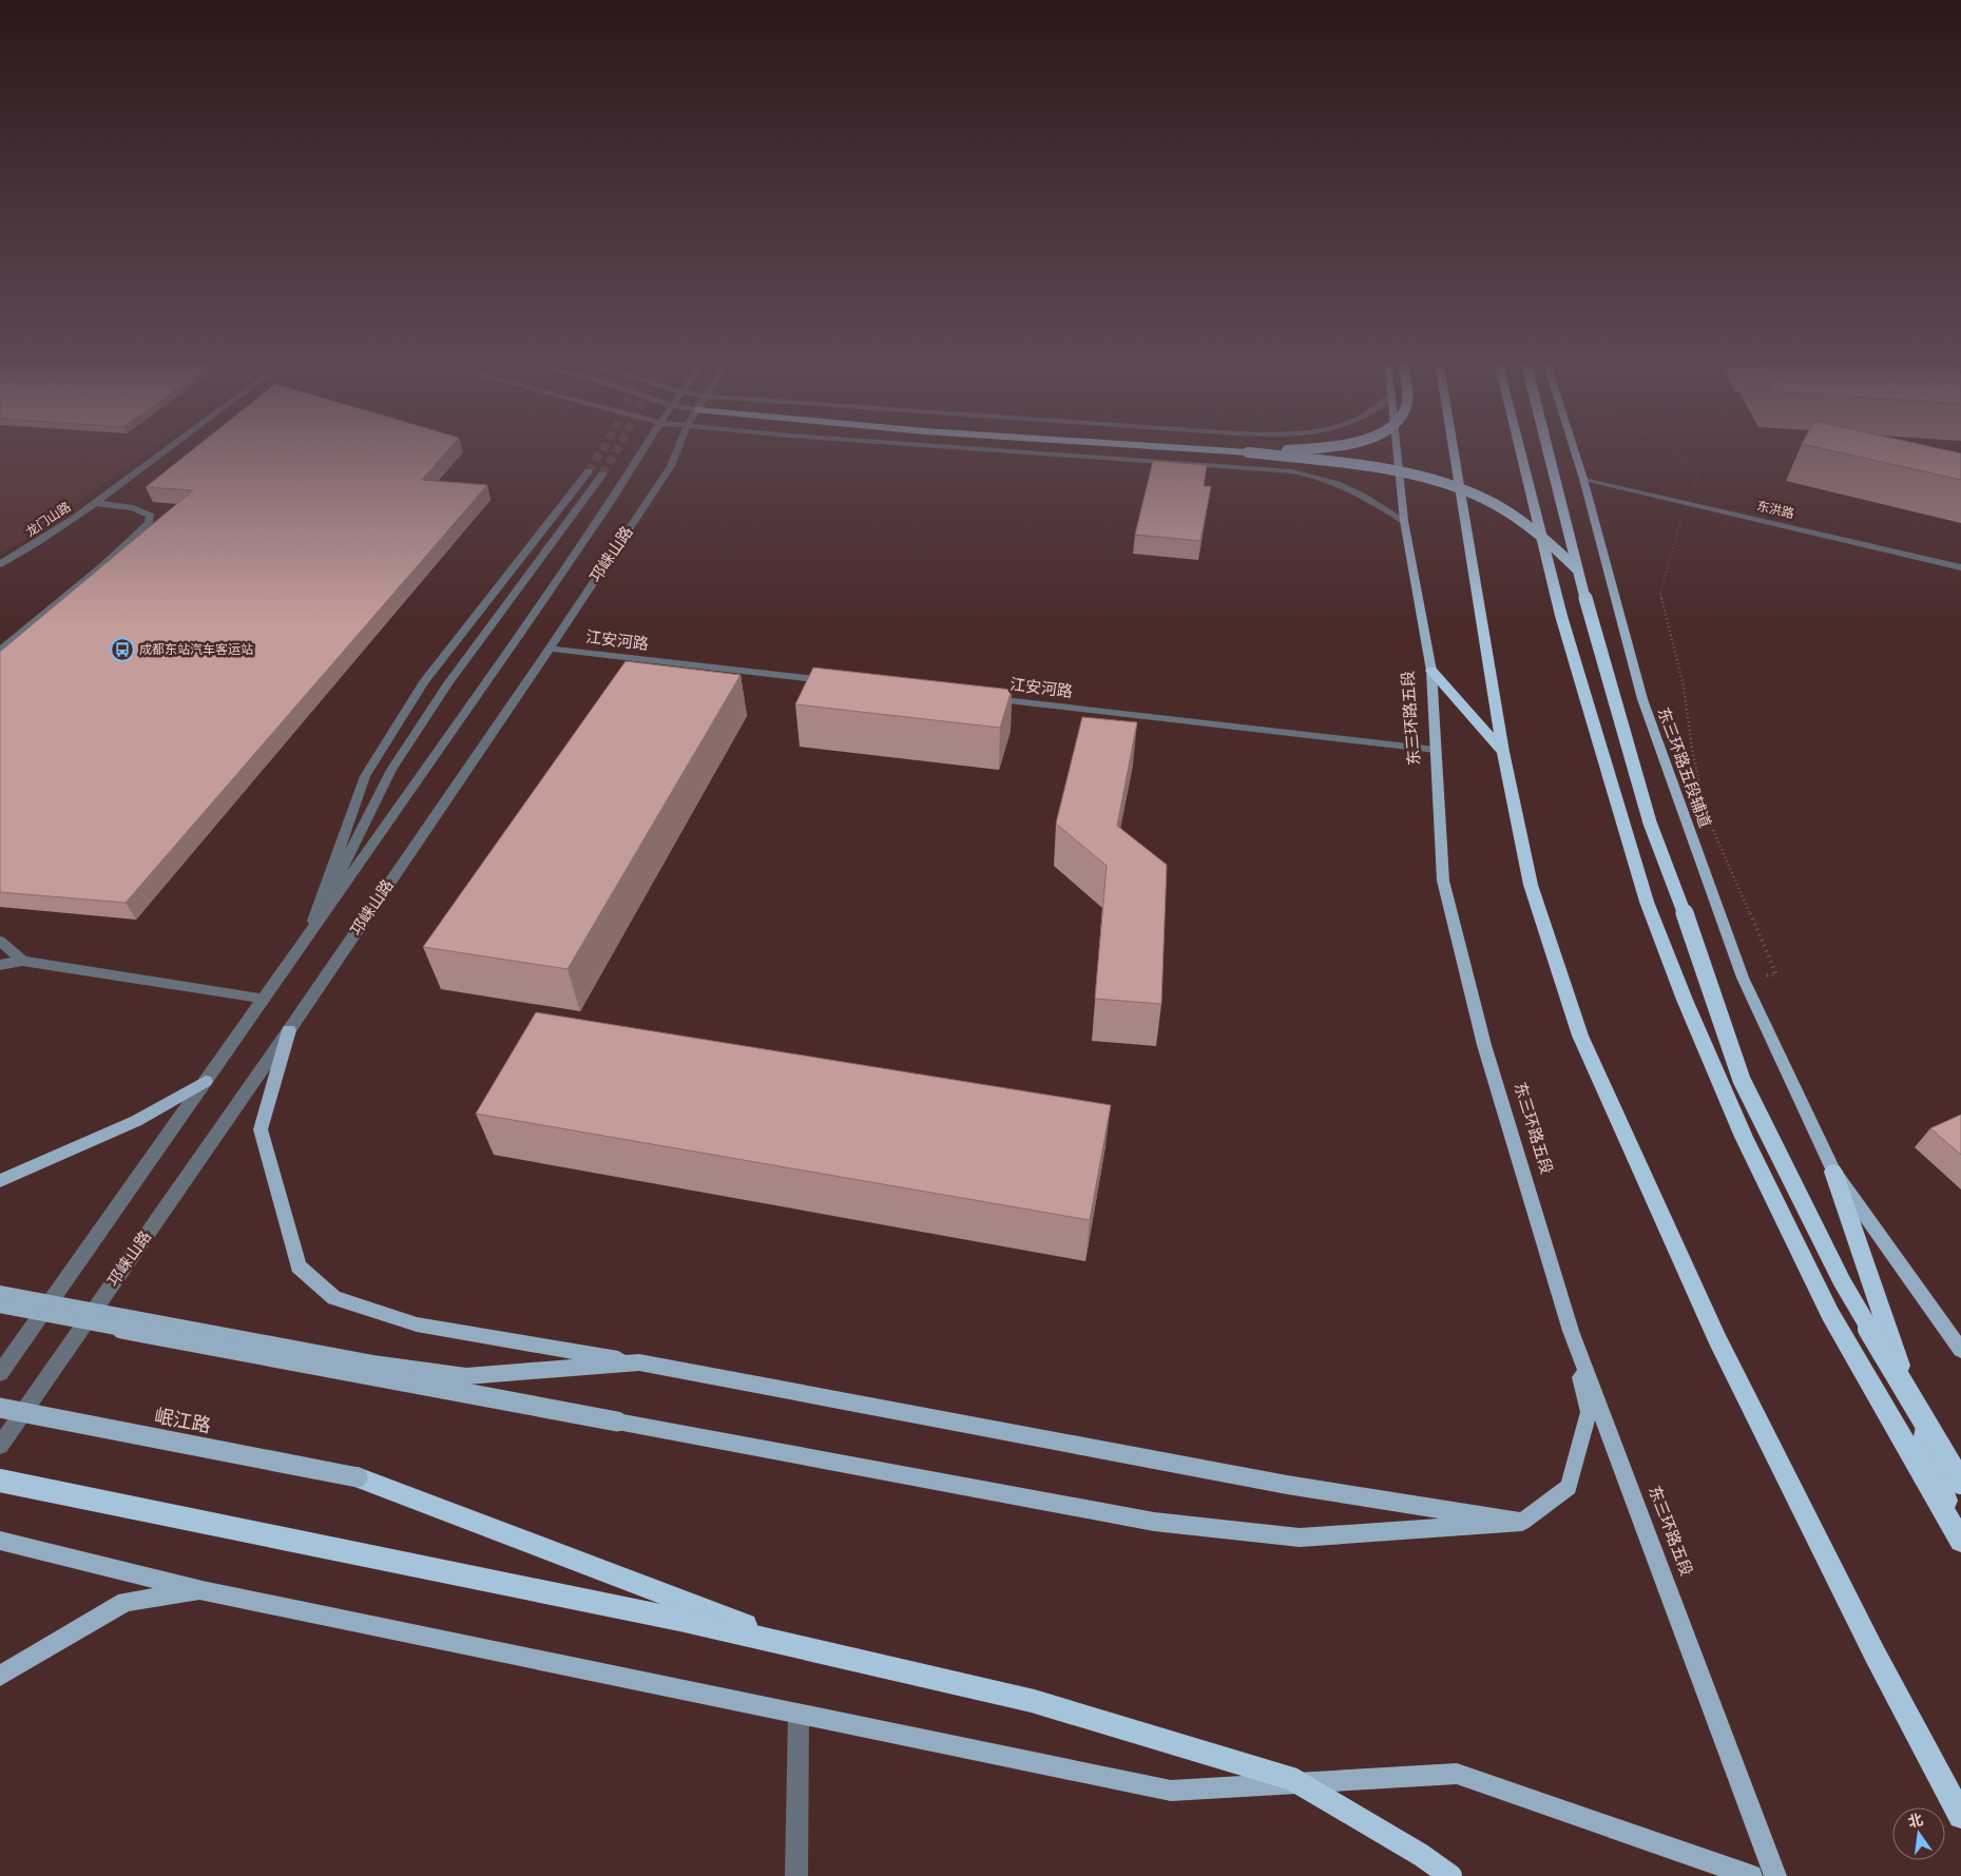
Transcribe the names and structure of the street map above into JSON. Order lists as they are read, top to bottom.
{
  "streets": {
    "main road": ["东三环路五段", "东三环路五段辅道", "岷江路"],
    "street": [
      "东洪路",
      "龙门山路",
      "邛崃山路",
      "江安河路"
    ]
  },
  "crossings": [
    ["东洪路", "东三环路五段辅道"],
    ["邛崃山路", "江安河路"],
    ["江安河路", "东三环路五段"]
  ],
  "places": {
    "bus stop": ["成都东站汽车客运站"]
  },
  "north": "top"
}
